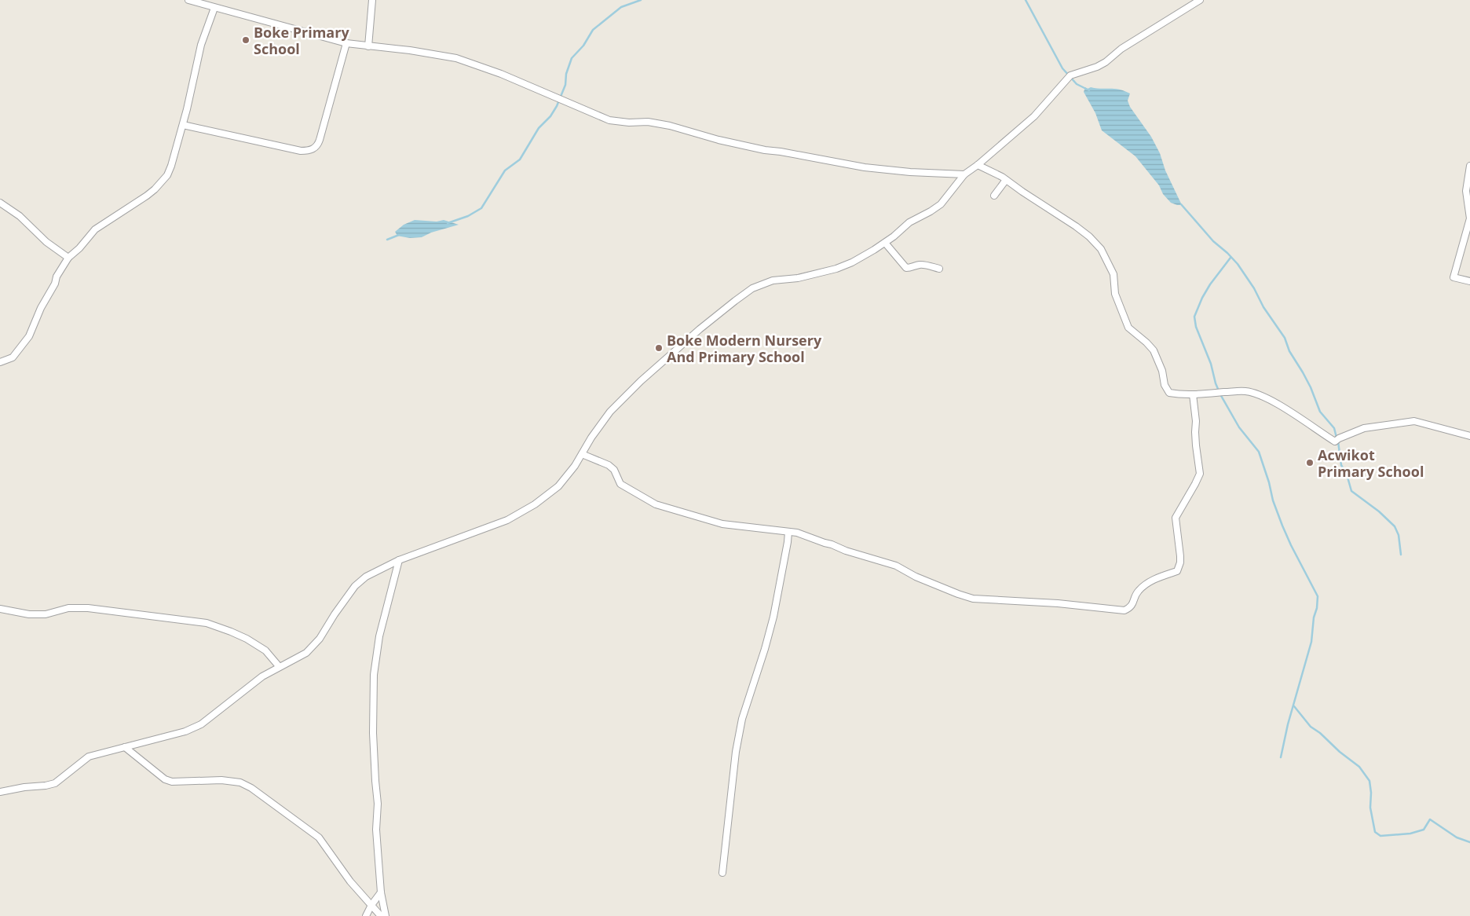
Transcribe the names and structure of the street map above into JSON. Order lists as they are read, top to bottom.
{
  "places": ["Boke Primary School", "Boke Modern Nursery And Primary School", "Acwikot Primary School"]
}
